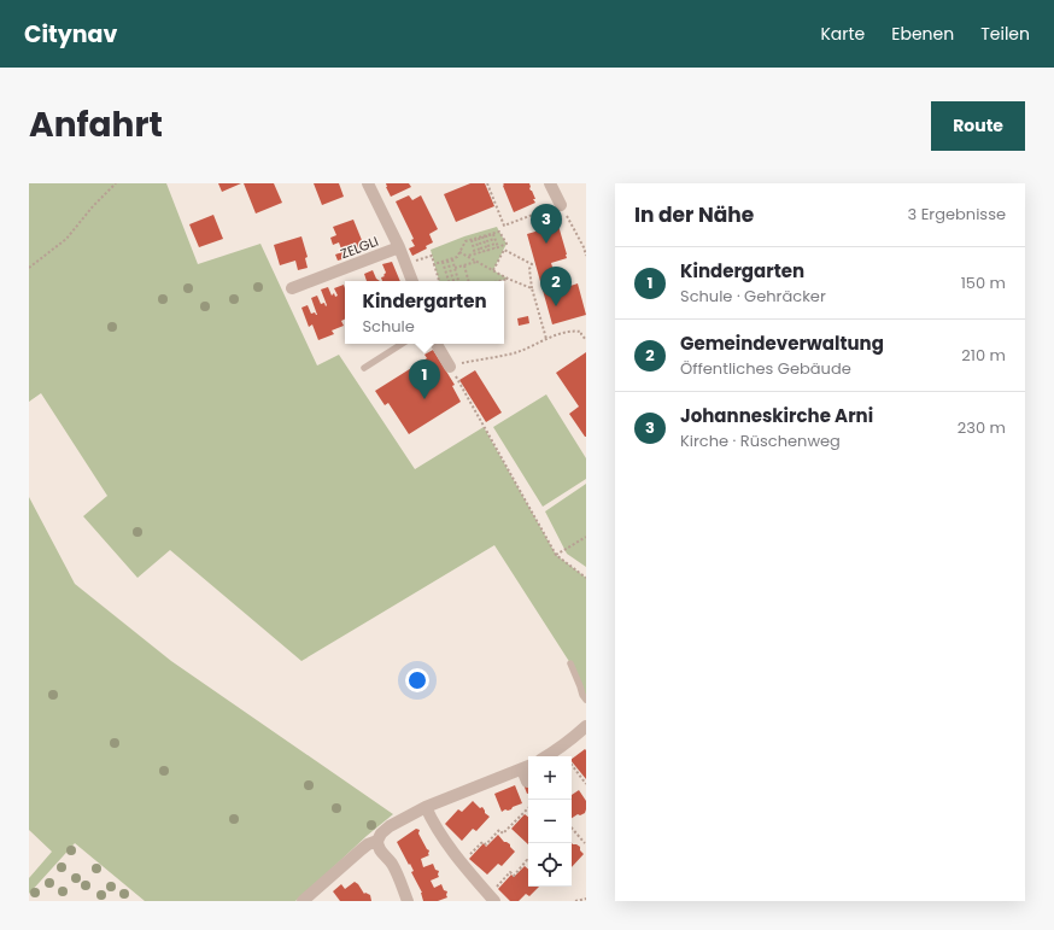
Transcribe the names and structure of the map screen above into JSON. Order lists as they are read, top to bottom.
{
  "streets": {
    "street": ["ZELGLI"]
  },
  "page": {
    "header": "Citynav",
    "nav": ["Karte", "Ebenen", "Teilen"],
    "title": "Anfahrt",
    "buttons": "Route",
    "heading": ["In der Nähe", "3 Ergebnisse"],
    "pins": ["3", "2", "1"],
    "list": [
      {
        "mark": "1",
        "name": "Kindergarten",
        "note": "Schule · Gehräcker",
        "value": "150 m"
      },
      {
        "mark": "2",
        "name": "Gemeindeverwaltung",
        "note": "Öffentliches Gebäude",
        "value": "210 m"
      },
      {
        "mark": "3",
        "name": "Johanneskirche Arni",
        "note": "Kirche · Rüschenweg",
        "value": "230 m"
      }
    ],
    "popup": ["Kindergarten", "Schule"],
    "map_buttons": ["+", "−"]
  }
}
